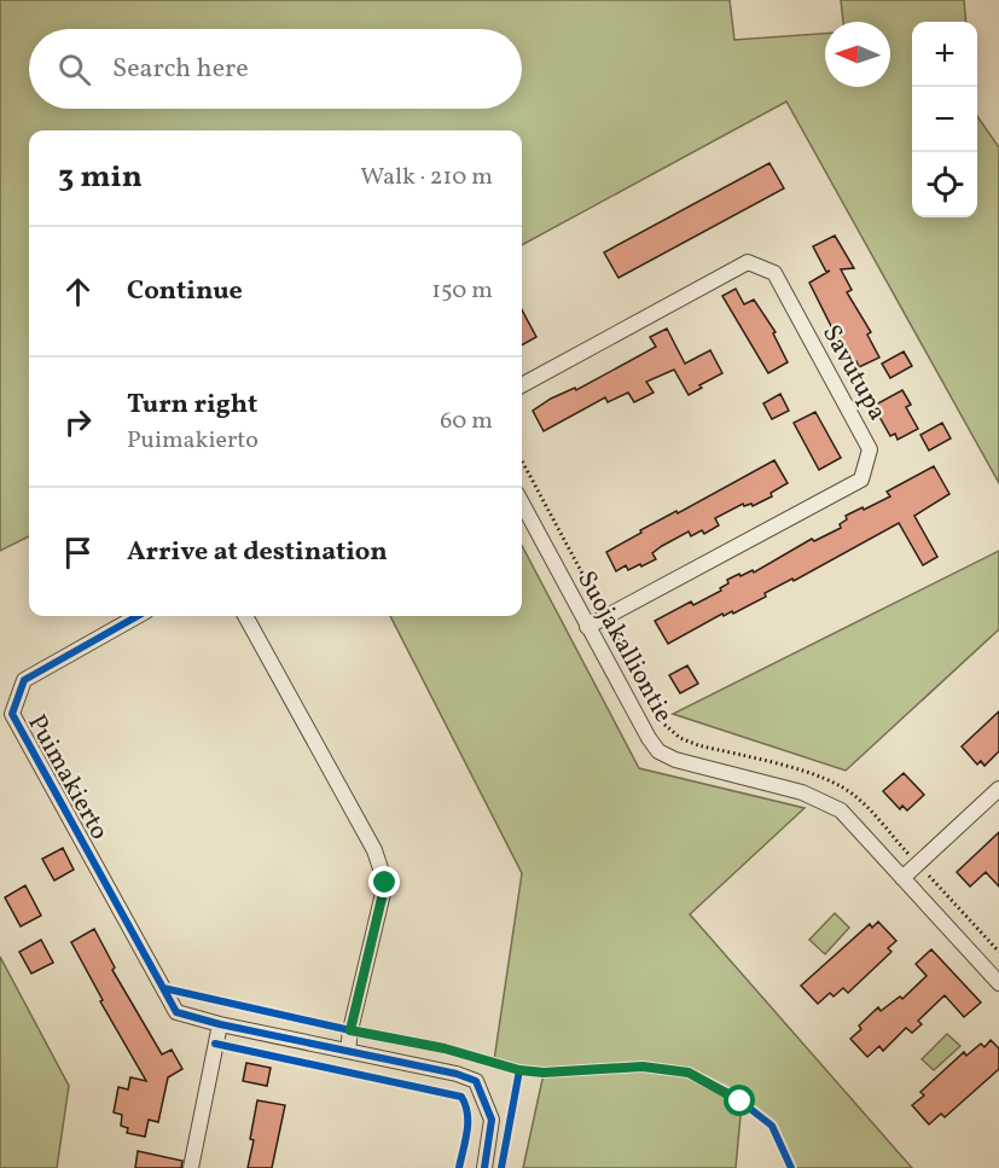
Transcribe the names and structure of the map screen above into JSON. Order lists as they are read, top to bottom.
{
  "streets": {
    "street": ["Savutupa", "Suojakalliontie", "Puimakierto"]
  },
  "crossings": [
    ["Savutupa", "Suojakalliontie"]
  ],
  "north": "left",
  "page": {
    "map_buttons": ["+", "−"],
    "search": "Search here",
    "heading": ["3 min", "Walk · 210 m"],
    "list": [
      ["Continue", "150 m"],
      ["Turn right", "Puimakierto", "60 m"],
      "Arrive at destination"
    ]
  }
}
